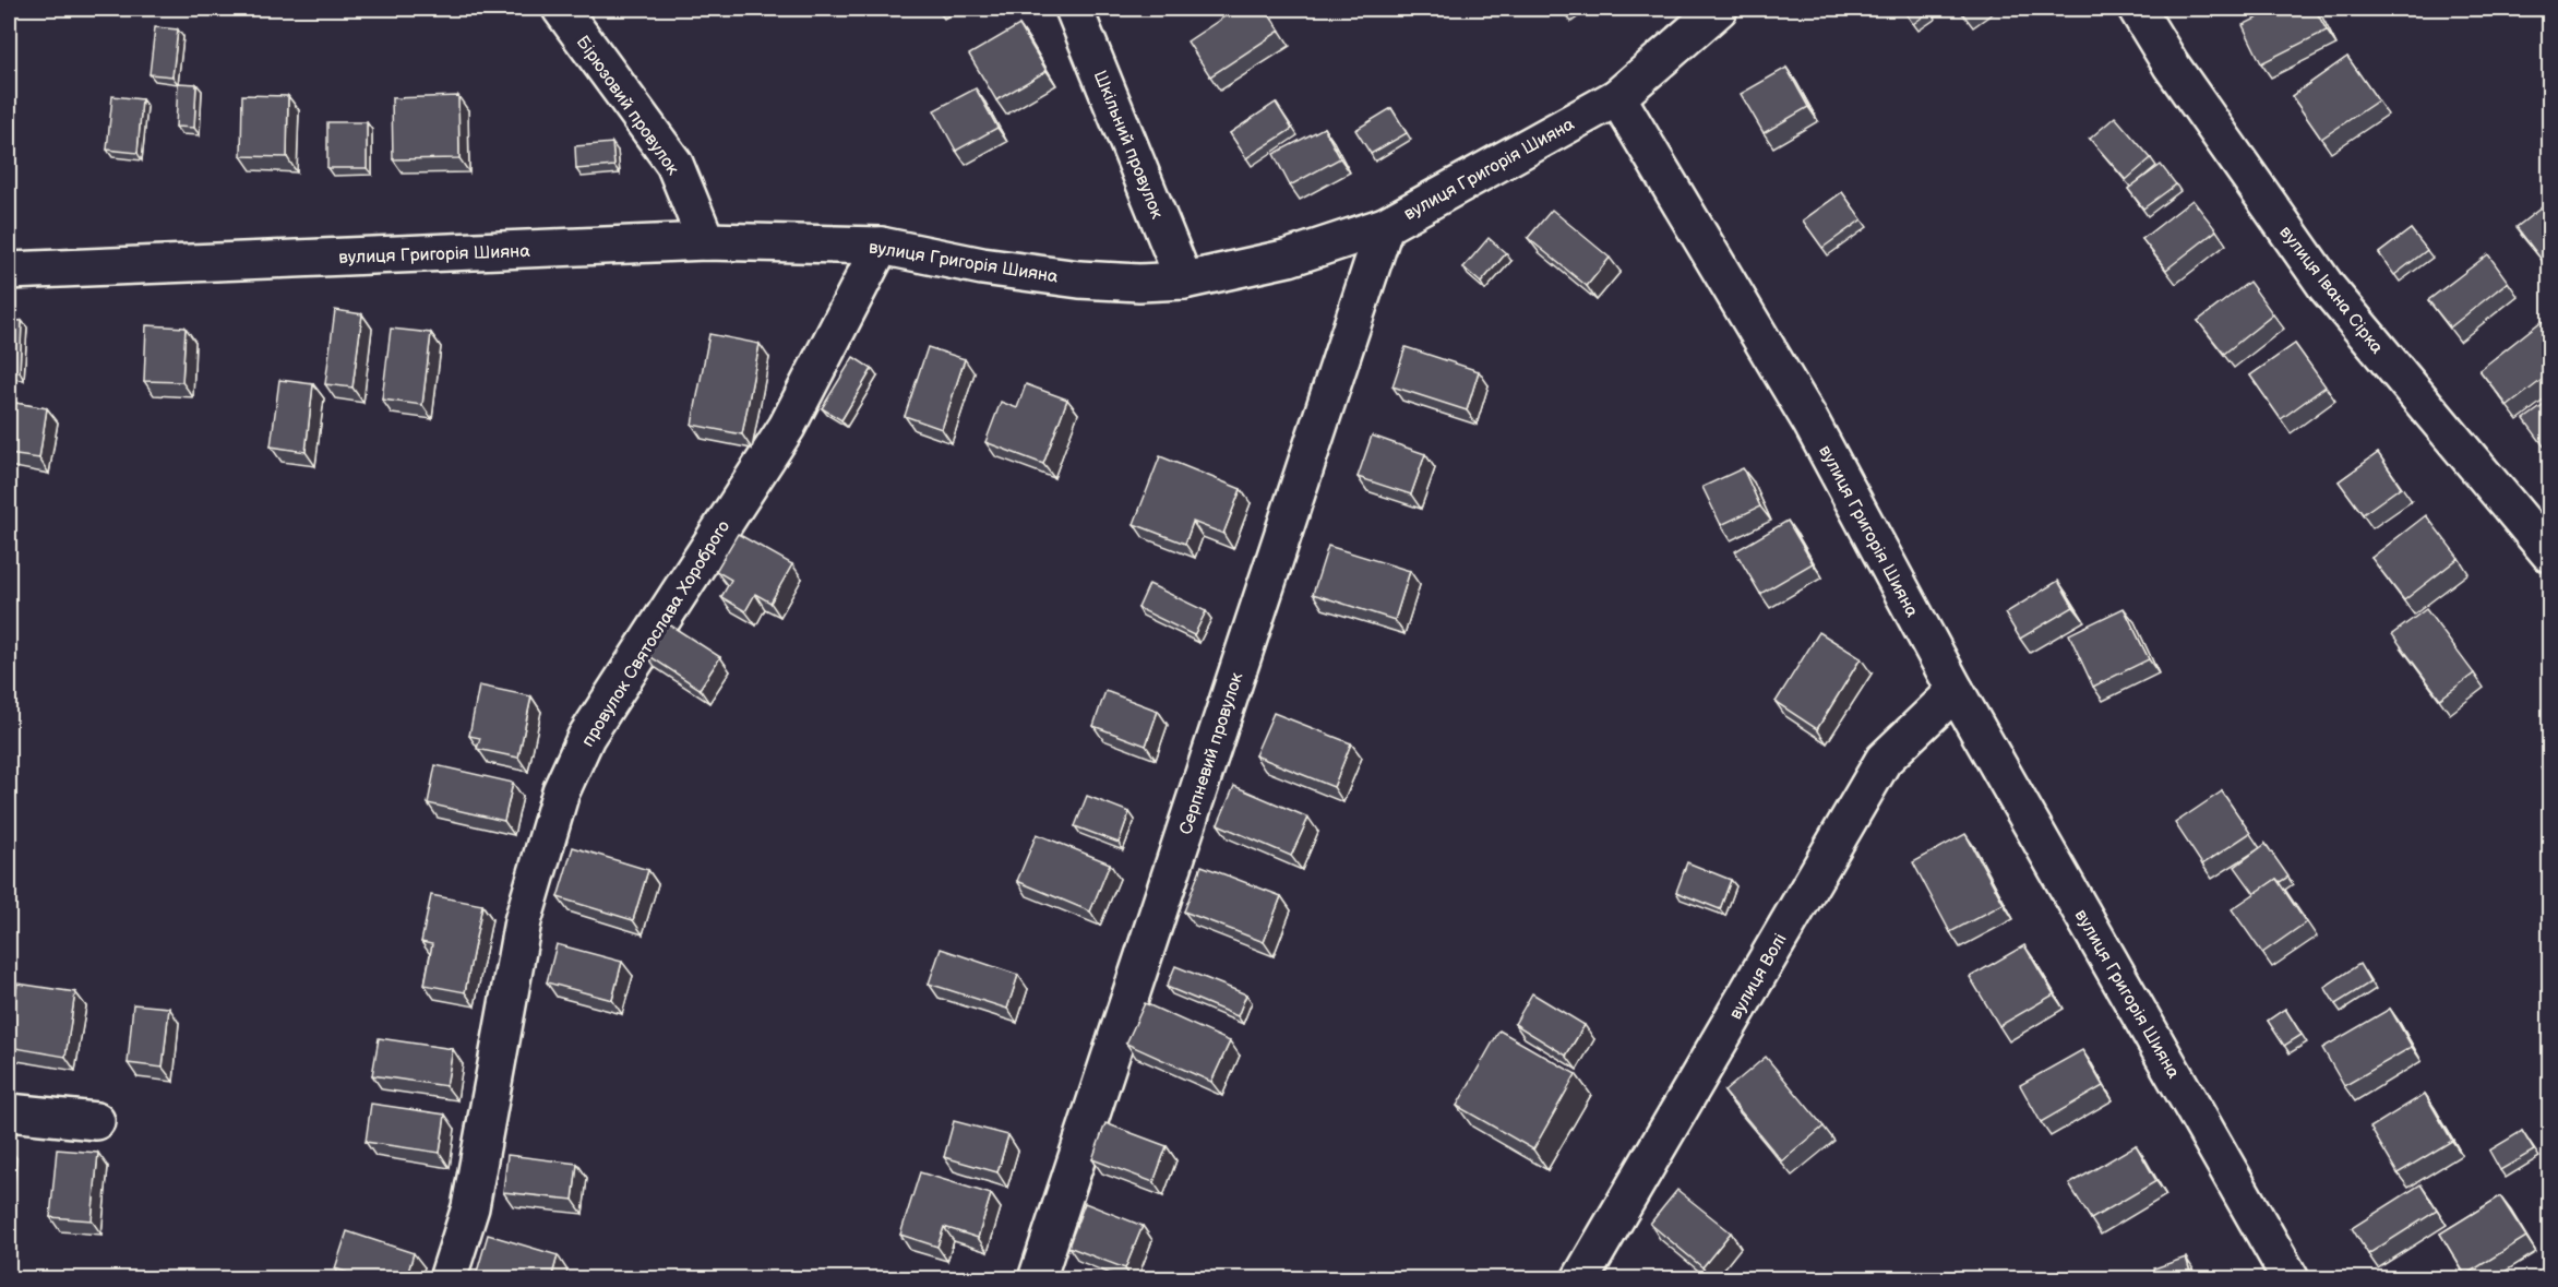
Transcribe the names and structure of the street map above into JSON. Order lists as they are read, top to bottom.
{
  "streets": {
    "street": [
      "Бірюзовий провулок",
      "Шкільний провулок",
      "вулиця Григорія Шияна",
      "вулиця Івана Сірка",
      "провулок Святослава Хороброго",
      "Серпневий провулок",
      "вулиця Волі"
    ]
  },
  "crossings": [
    ["Бірюзовий провулок", "вулиця Григорія Шияна"],
    ["Шкільний провулок", "вулиця Григорія Шияна"],
    ["вулиця Григорія Шияна", "провулок Святослава Хороброго"],
    ["вулиця Григорія Шияна", "Серпневий провулок"],
    ["вулиця Григорія Шияна", "вулиця Волі"]
  ]
}
